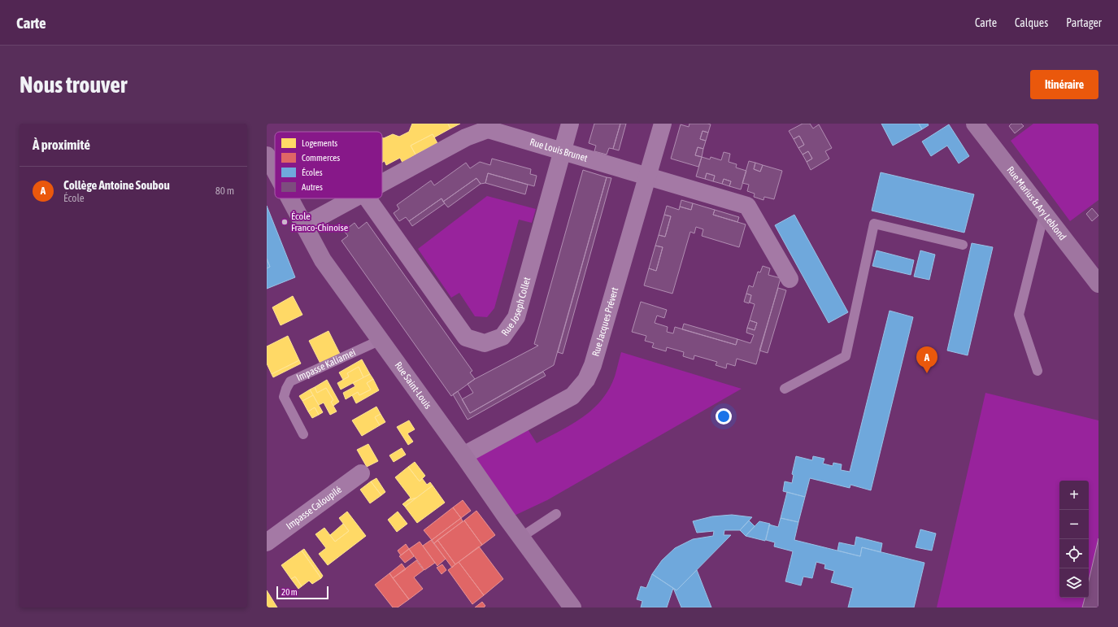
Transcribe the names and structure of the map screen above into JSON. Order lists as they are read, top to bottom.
{
  "streets": {
    "street": [
      "Rue Louis Brunet",
      "Rue Marius & Ary Leblond",
      "Rue Joseph Collet",
      "Rue Jacques Prévert",
      "Rue Saint-Louis",
      "Impasse Caloupilé"
    ],
    "lane": ["Impasse Kaliamei"]
  },
  "crossings": [
    ["Rue Louis Brunet", "Rue Joseph Collet"],
    ["Rue Louis Brunet", "Rue Jacques Prévert"],
    ["Rue Louis Brunet", "Rue Saint-Louis"],
    ["Rue Jacques Prévert", "Rue Saint-Louis"],
    ["Impasse Kaliamei", "Rue Saint-Louis"]
  ],
  "places": ["École Franco-Chinoise"],
  "legend": [
    "Logements",
    "Commerces",
    "Écoles",
    "Autres"
  ],
  "scale_bar": "20 m",
  "page": {
    "header": "Carte",
    "nav": ["Carte", "Calques", "Partager"],
    "buttons": "Itinéraire",
    "title": "Nous trouver",
    "heading": "À proximité",
    "list": [
      {
        "mark": "A",
        "name": "Collège Antoine Soubou",
        "note": "École",
        "value": "80 m"
      }
    ],
    "pins": "A",
    "map_buttons": ["+", "−"],
    "scale": "20 m"
  }
}
